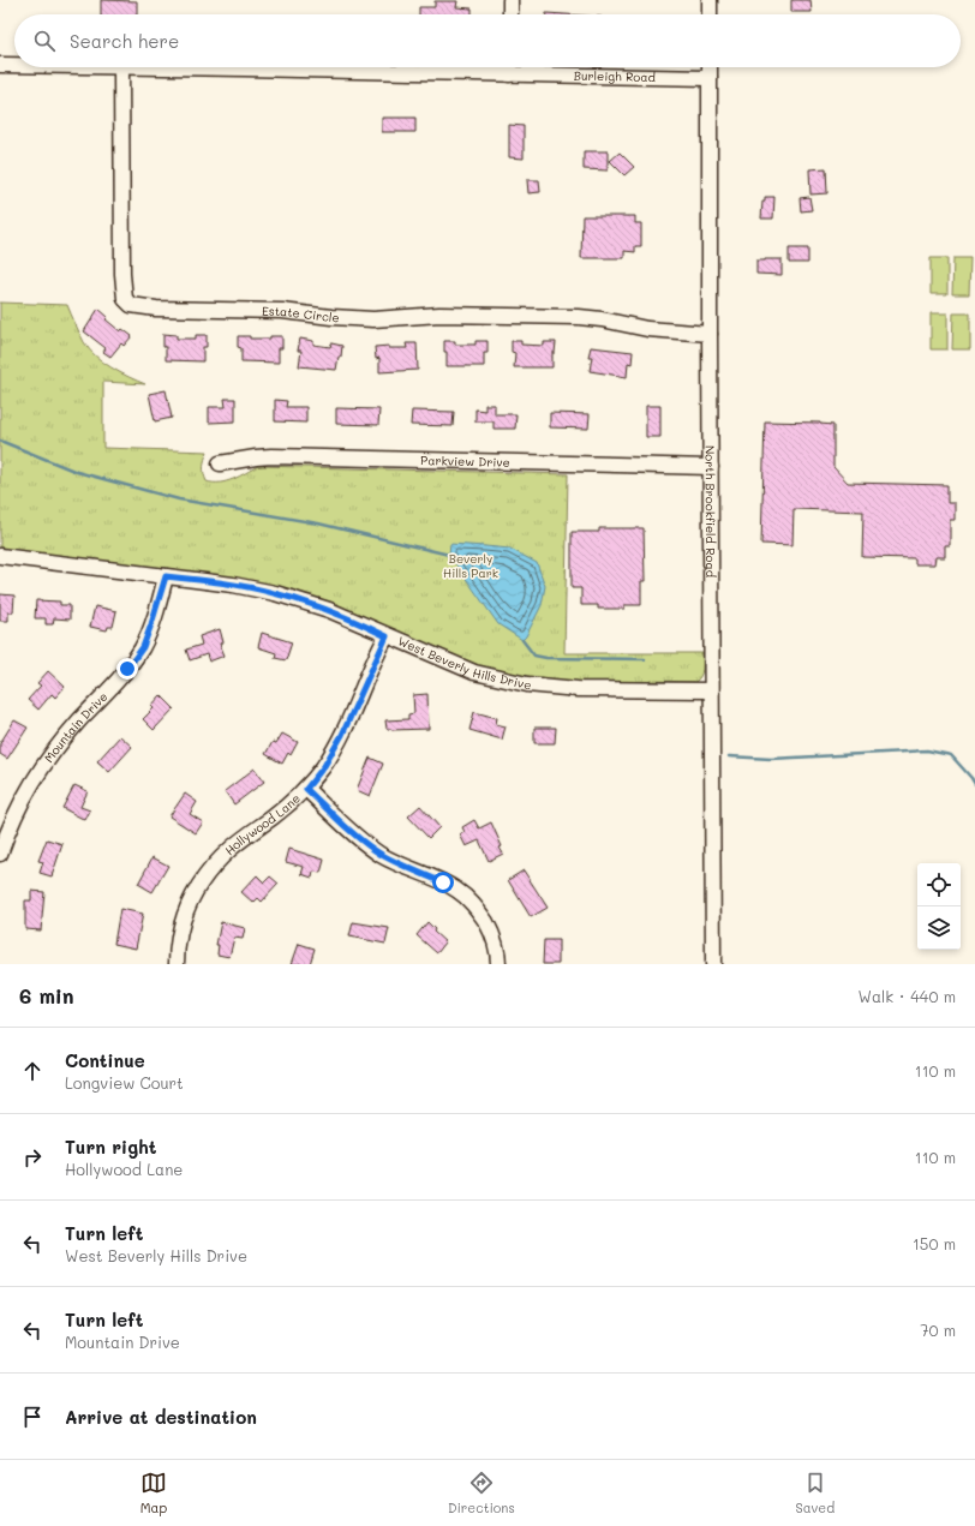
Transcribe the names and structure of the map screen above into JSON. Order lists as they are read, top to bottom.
{
  "streets": {
    "street": [
      "Burleigh Road",
      "Estate Circle",
      "Parkview Drive",
      "North Brookfield Road",
      "West Beverly Hills Drive",
      "Mountain Drive",
      "Hollywood Lane"
    ]
  },
  "crossings": [
    ["Burleigh Road", "North Brookfield Road"],
    ["Estate Circle", "North Brookfield Road"],
    ["Parkview Drive", "North Brookfield Road"],
    ["North Brookfield Road", "West Beverly Hills Drive"],
    ["West Beverly Hills Drive", "Mountain Drive"],
    ["West Beverly Hills Drive", "Hollywood Lane"]
  ],
  "parks": ["Beverly Hills Park"],
  "page": {
    "search": "Search here",
    "heading": ["6 min", "Walk · 440 m"],
    "list": [
      ["Continue", "Longview Court", "110 m"],
      ["Turn right", "Hollywood Lane", "110 m"],
      ["Turn left", "West Beverly Hills Drive", "150 m"],
      ["Turn left", "Mountain Drive", "70 m"],
      "Arrive at destination"
    ],
    "nav": ["Map", "Directions", "Saved"]
  }
}
